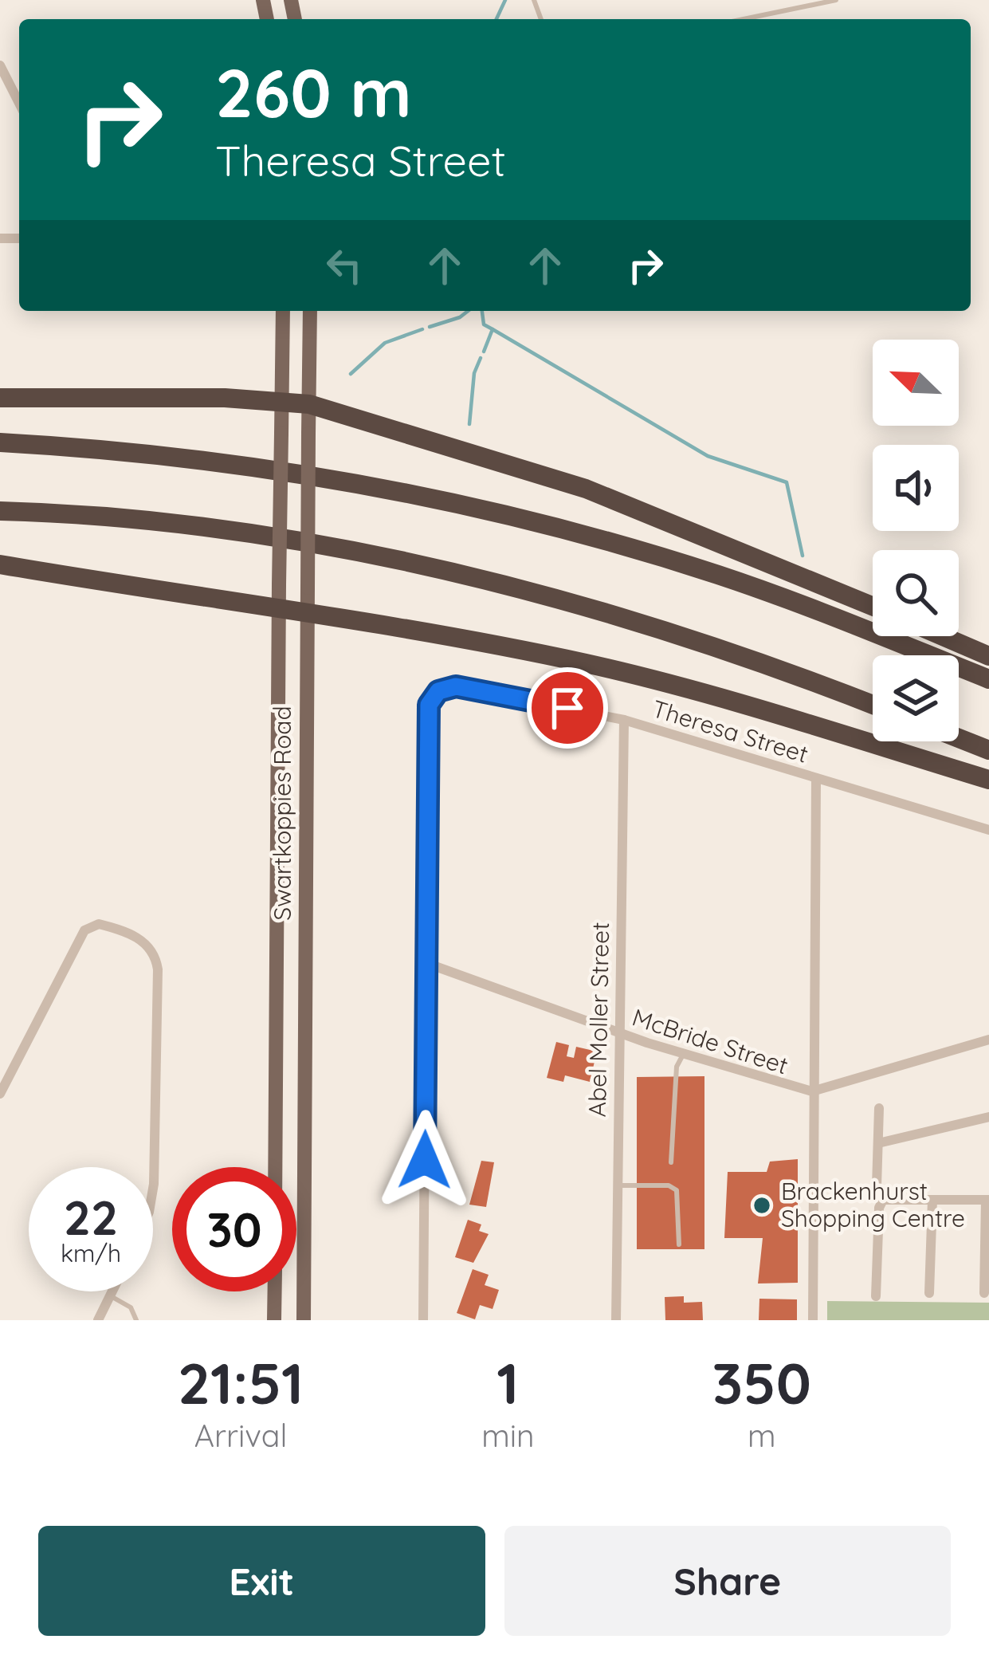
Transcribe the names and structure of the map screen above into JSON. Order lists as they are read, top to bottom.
{
  "streets": {
    "main road": ["Swartkoppies Road"],
    "street": ["Theresa Street", "Abel Moller Street", "McBride Street"]
  },
  "crossings": [
    ["Theresa Street", "Abel Moller Street"],
    ["Theresa Street", "McBride Street"],
    ["Abel Moller Street", "McBride Street"]
  ],
  "places": ["Brackenhurst Shopping Centre"],
  "north": "top left",
  "page": {
    "turn": ["260 m", "Theresa Street"],
    "speed": "22 km/h",
    "limit": "30",
    "eta": [
      "21:51",
      "Arrival",
      "1",
      "min",
      "350",
      "m"
    ],
    "buttons": ["Exit", "Share"]
  }
}
